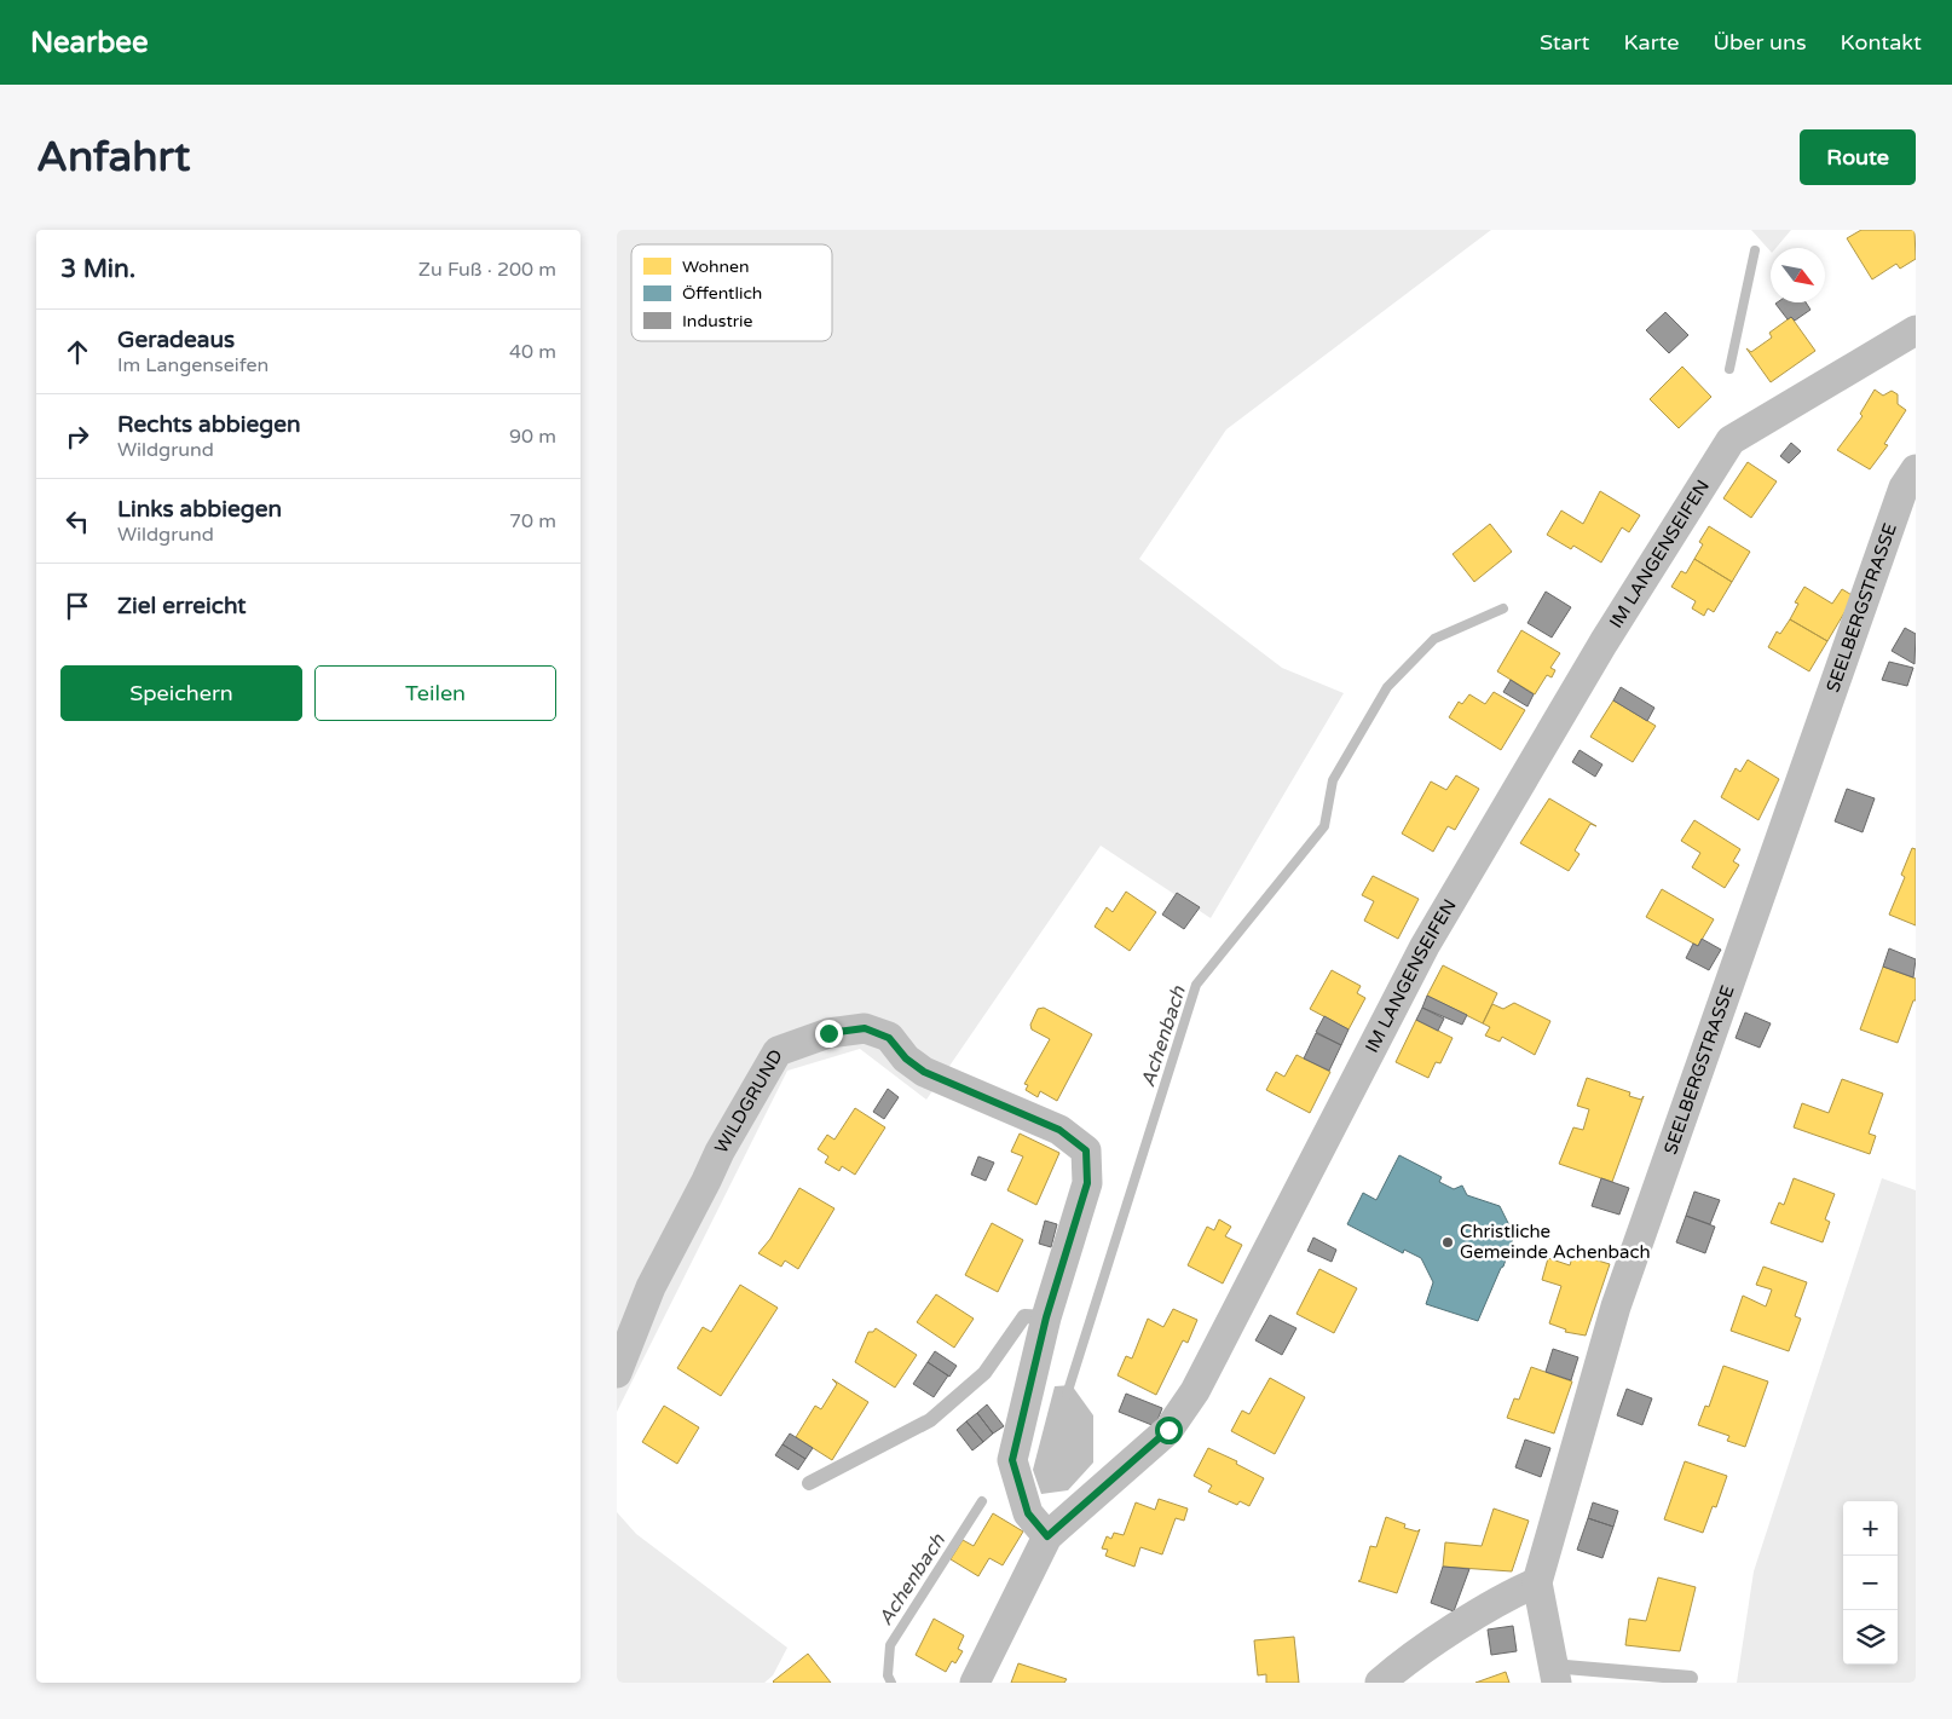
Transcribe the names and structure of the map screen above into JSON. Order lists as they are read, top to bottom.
{
  "streets": {
    "street": ["IM LANGENSEIFEN", "SEELBERGSTRASSE", "WILDGRUND"]
  },
  "crossings": [
    ["IM LANGENSEIFEN", "WILDGRUND"]
  ],
  "water": ["Achenbach"],
  "places": ["Christliche Gemeinde Achenbach"],
  "legend": ["Wohnen", "Öffentlich", "Industrie"],
  "north": "bottom right",
  "page": {
    "header": "Nearbee",
    "nav": [
      "Start",
      "Karte",
      "Über uns",
      "Kontakt"
    ],
    "buttons": [
      "Route",
      ["Speichern", "Teilen"]
    ],
    "title": "Anfahrt",
    "heading": ["3 Min.", "Zu Fuß · 200 m"],
    "list": [
      ["Geradeaus", "Im Langenseifen", "40 m"],
      ["Rechts abbiegen", "Wildgrund", "90 m"],
      ["Links abbiegen", "Wildgrund", "70 m"],
      "Ziel erreicht"
    ],
    "map_buttons": ["+", "−"]
  }
}
